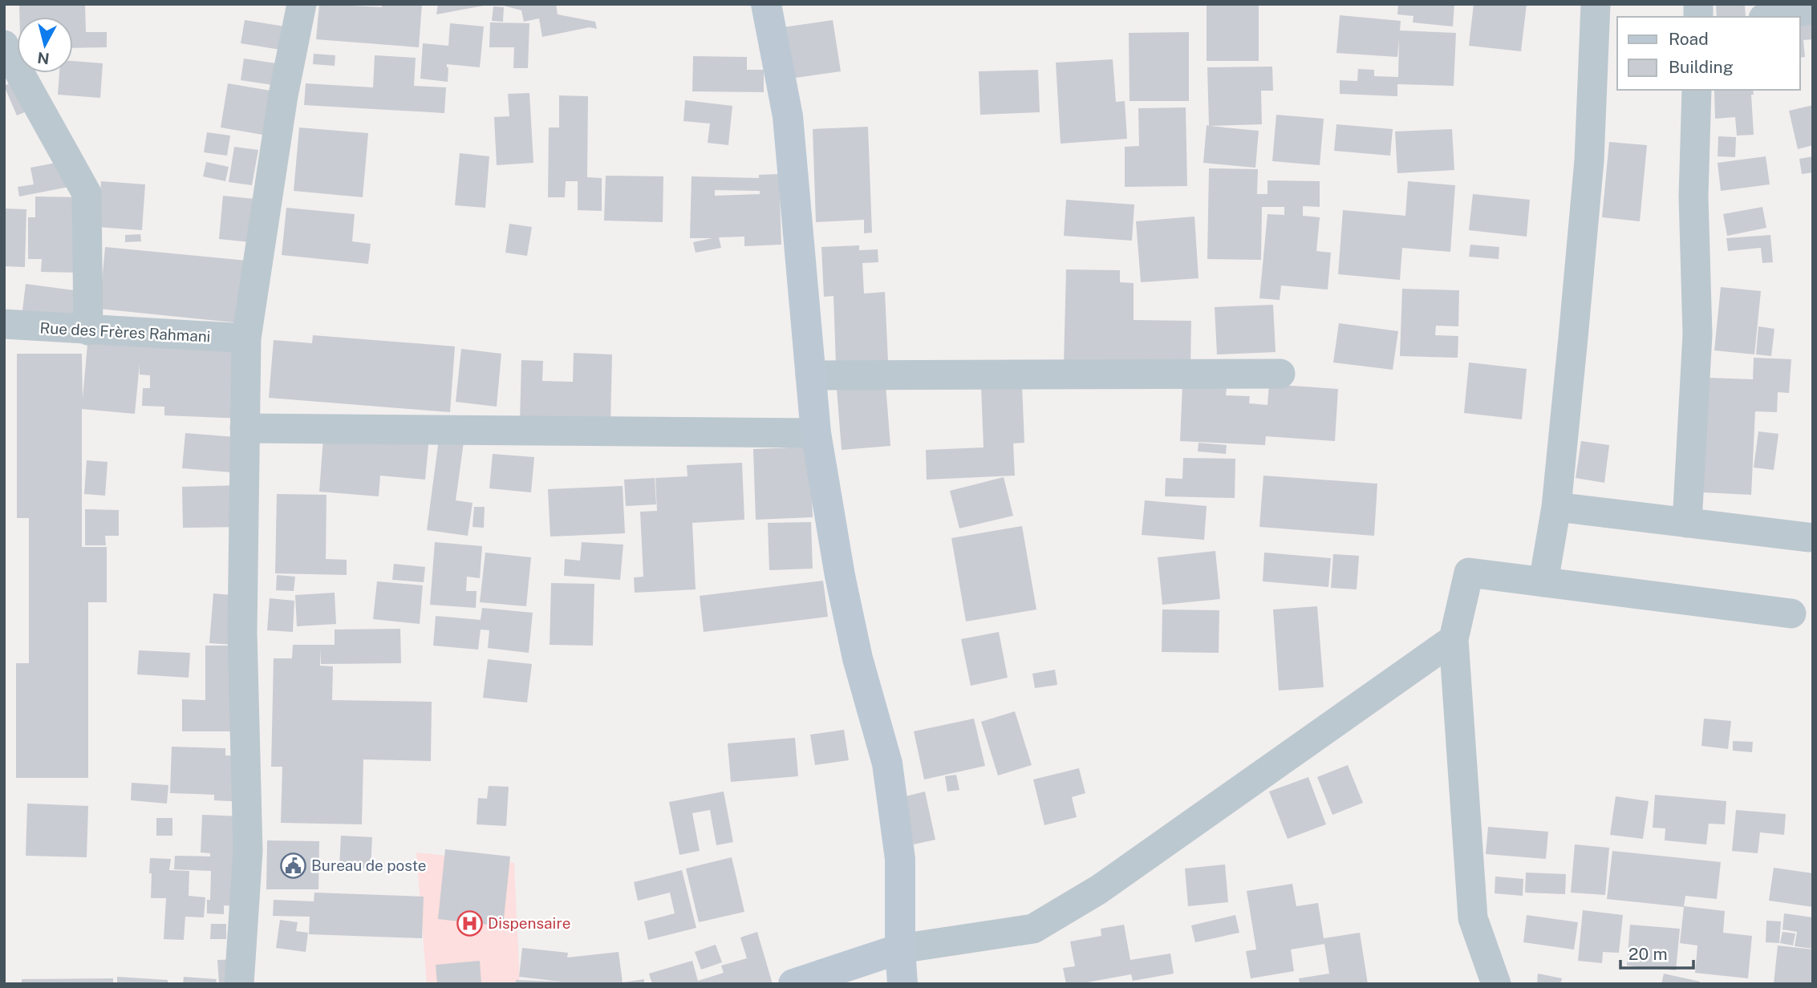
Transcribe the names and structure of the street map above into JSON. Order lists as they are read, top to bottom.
{
  "streets": {
    "street": ["Rue des Frères Rahmani"]
  },
  "places": {
    "public building": ["Bureau de poste"],
    "hospital": ["Dispensaire"]
  },
  "legend": ["Road", "Building"],
  "scale_bar": "20 m",
  "north": "bottom"
}
